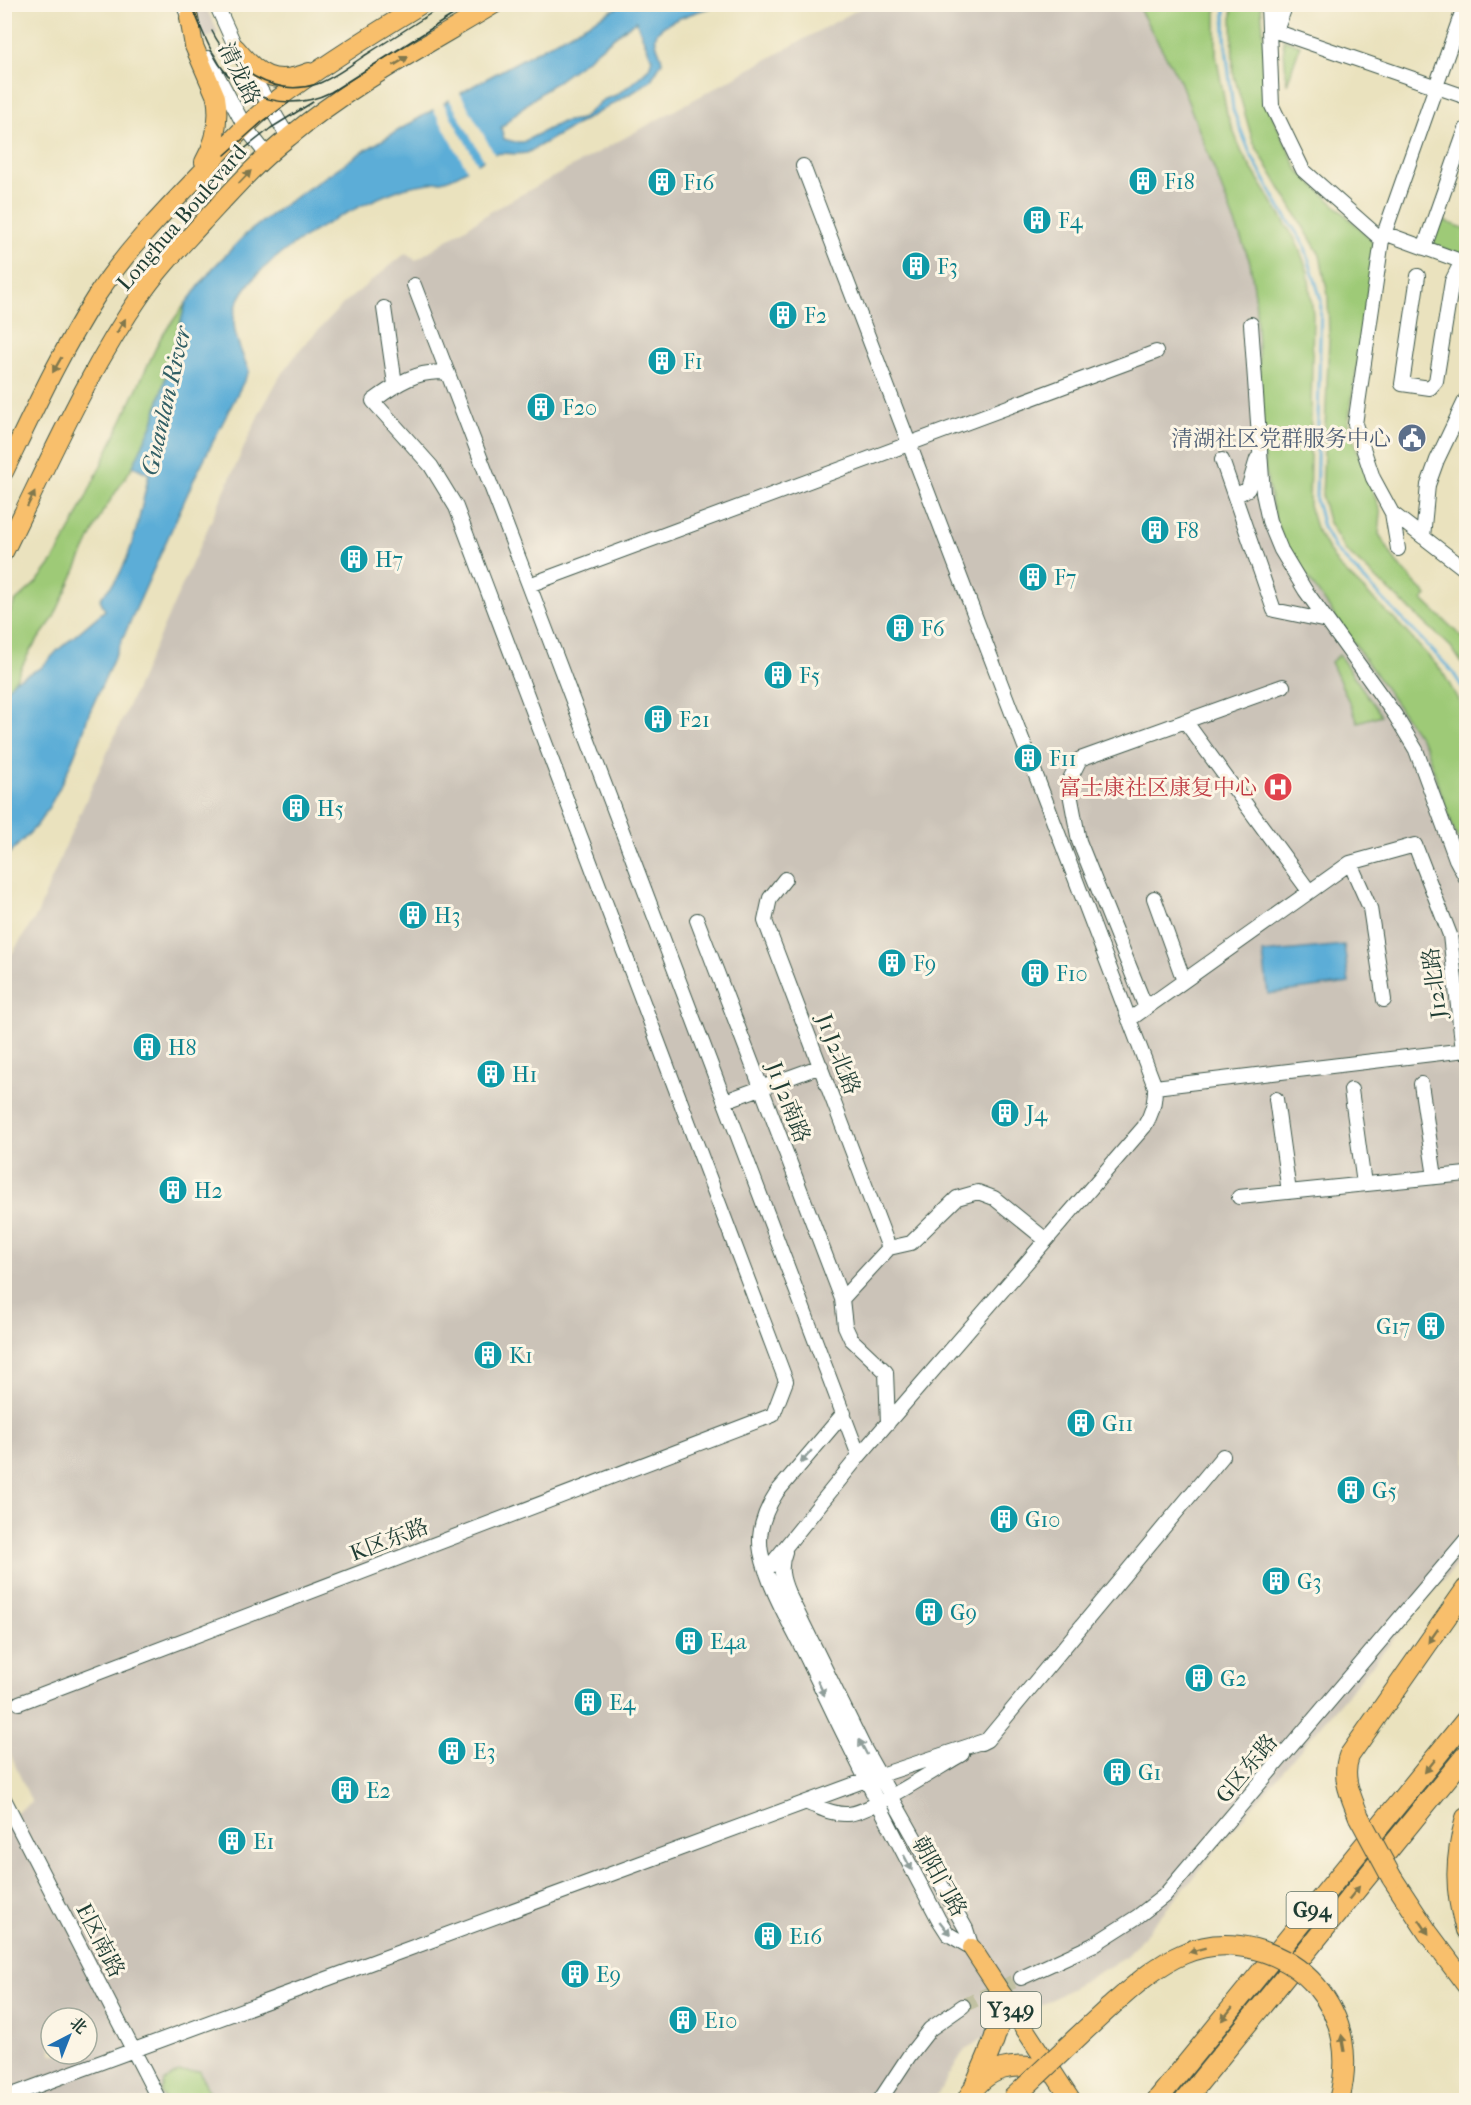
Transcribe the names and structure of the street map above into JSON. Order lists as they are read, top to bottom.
{
  "streets": {
    "highway": ["G94"],
    "main road": ["Longhua Boulevard", "Y349"],
    "street": [
      "清龙路",
      "J12北路",
      "J1 J2北路",
      "J1 J2南路",
      "K区东路",
      "G区东路",
      "朝阳门路",
      "E区南路"
    ]
  },
  "crossings": [
    ["清龙路", "Longhua Boulevard"],
    ["朝阳门路", "Y349"]
  ],
  "water": ["Guanlan River"],
  "places": {
    "building": [
      "F18",
      "F16",
      "F4",
      "F3",
      "F2",
      "F1",
      "F20",
      "F8",
      "H7",
      "F7",
      "F6",
      "F5",
      "F21",
      "F11",
      "H5",
      "H3",
      "F9",
      "F10",
      "H8",
      "H1",
      "J4",
      "H2",
      "G17",
      "K1",
      "G11",
      "G5",
      "G10",
      "G3",
      "G9",
      "E4a",
      "G2",
      "E4",
      "E3",
      "G1",
      "E2",
      "E1",
      "E16",
      "E9",
      "E10"
    ],
    "public building": ["清湖社区党群服务中心"],
    "hospital": ["富士康社区康复中心"]
  },
  "north": "top right"
}
